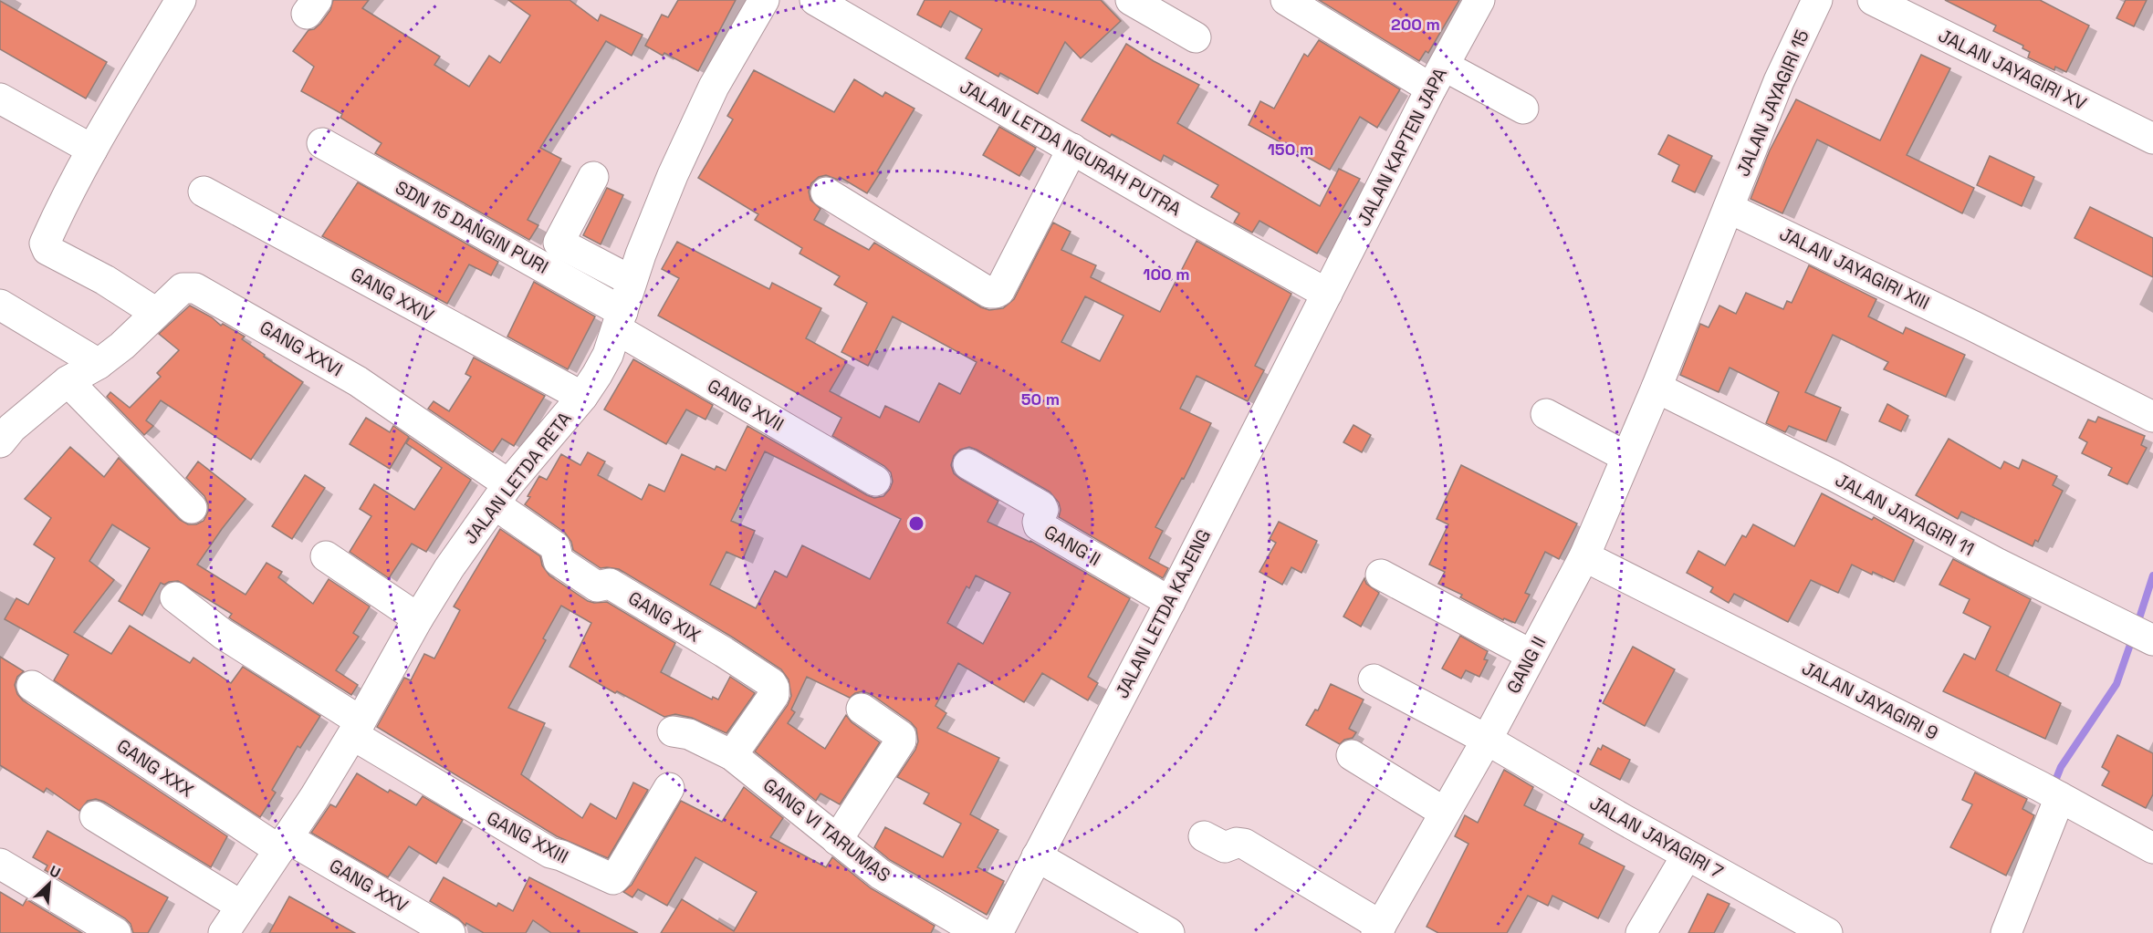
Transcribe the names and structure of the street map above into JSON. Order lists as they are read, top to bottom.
{
  "streets": {
    "street": [
      "JALAN JAYAGIRI XV",
      "JALAN JAYAGIRI 15",
      "JALAN KAPTEN JAPA",
      "JALAN LETDA NGURAH PUTRA",
      "SDN 15 DANGIN PURI",
      "JALAN JAYAGIRI XIII",
      "GANG XXIV",
      "GANG XXVI",
      "GANG XVII",
      "JALAN LETDA RETA",
      "JALAN JAYAGIRI 11",
      "GANG II",
      "JALAN LETDA KAJENG",
      "GANG XIX",
      "JALAN JAYAGIRI 9",
      "GANG XXX",
      "GANG VI TARUMAS",
      "GANG XXIII",
      "JALAN JAYAGIRI 7",
      "GANG XXV"
    ]
  },
  "crossings": [
    ["JALAN JAYAGIRI 15", "JALAN JAYAGIRI XIII"],
    ["JALAN KAPTEN JAPA", "JALAN LETDA NGURAH PUTRA"],
    ["JALAN KAPTEN JAPA", "JALAN LETDA KAJENG"],
    ["JALAN LETDA NGURAH PUTRA", "JALAN LETDA KAJENG"],
    ["SDN 15 DANGIN PURI", "GANG XVII"],
    ["SDN 15 DANGIN PURI", "JALAN LETDA RETA"],
    ["GANG XXIV", "JALAN LETDA RETA"],
    ["GANG XXVI", "JALAN LETDA RETA"],
    ["GANG XXVI", "GANG XIX"],
    ["GANG XVII", "JALAN LETDA RETA"],
    ["JALAN LETDA RETA", "GANG XIX"],
    ["JALAN LETDA RETA", "GANG XXX"],
    ["JALAN LETDA RETA", "GANG XXIII"],
    ["JALAN LETDA RETA", "GANG XXV"],
    ["JALAN JAYAGIRI 11", "GANG II"],
    ["GANG II", "JALAN LETDA KAJENG"],
    ["GANG II", "JALAN JAYAGIRI 9"],
    ["GANG II", "JALAN JAYAGIRI 7"],
    ["GANG XIX", "GANG VI TARUMAS"],
    ["GANG XXX", "GANG XXV"]
  ],
  "north": "top right",
  "rings": [
    "200 m",
    "150 m",
    "100 m",
    "50 m"
  ]
}
